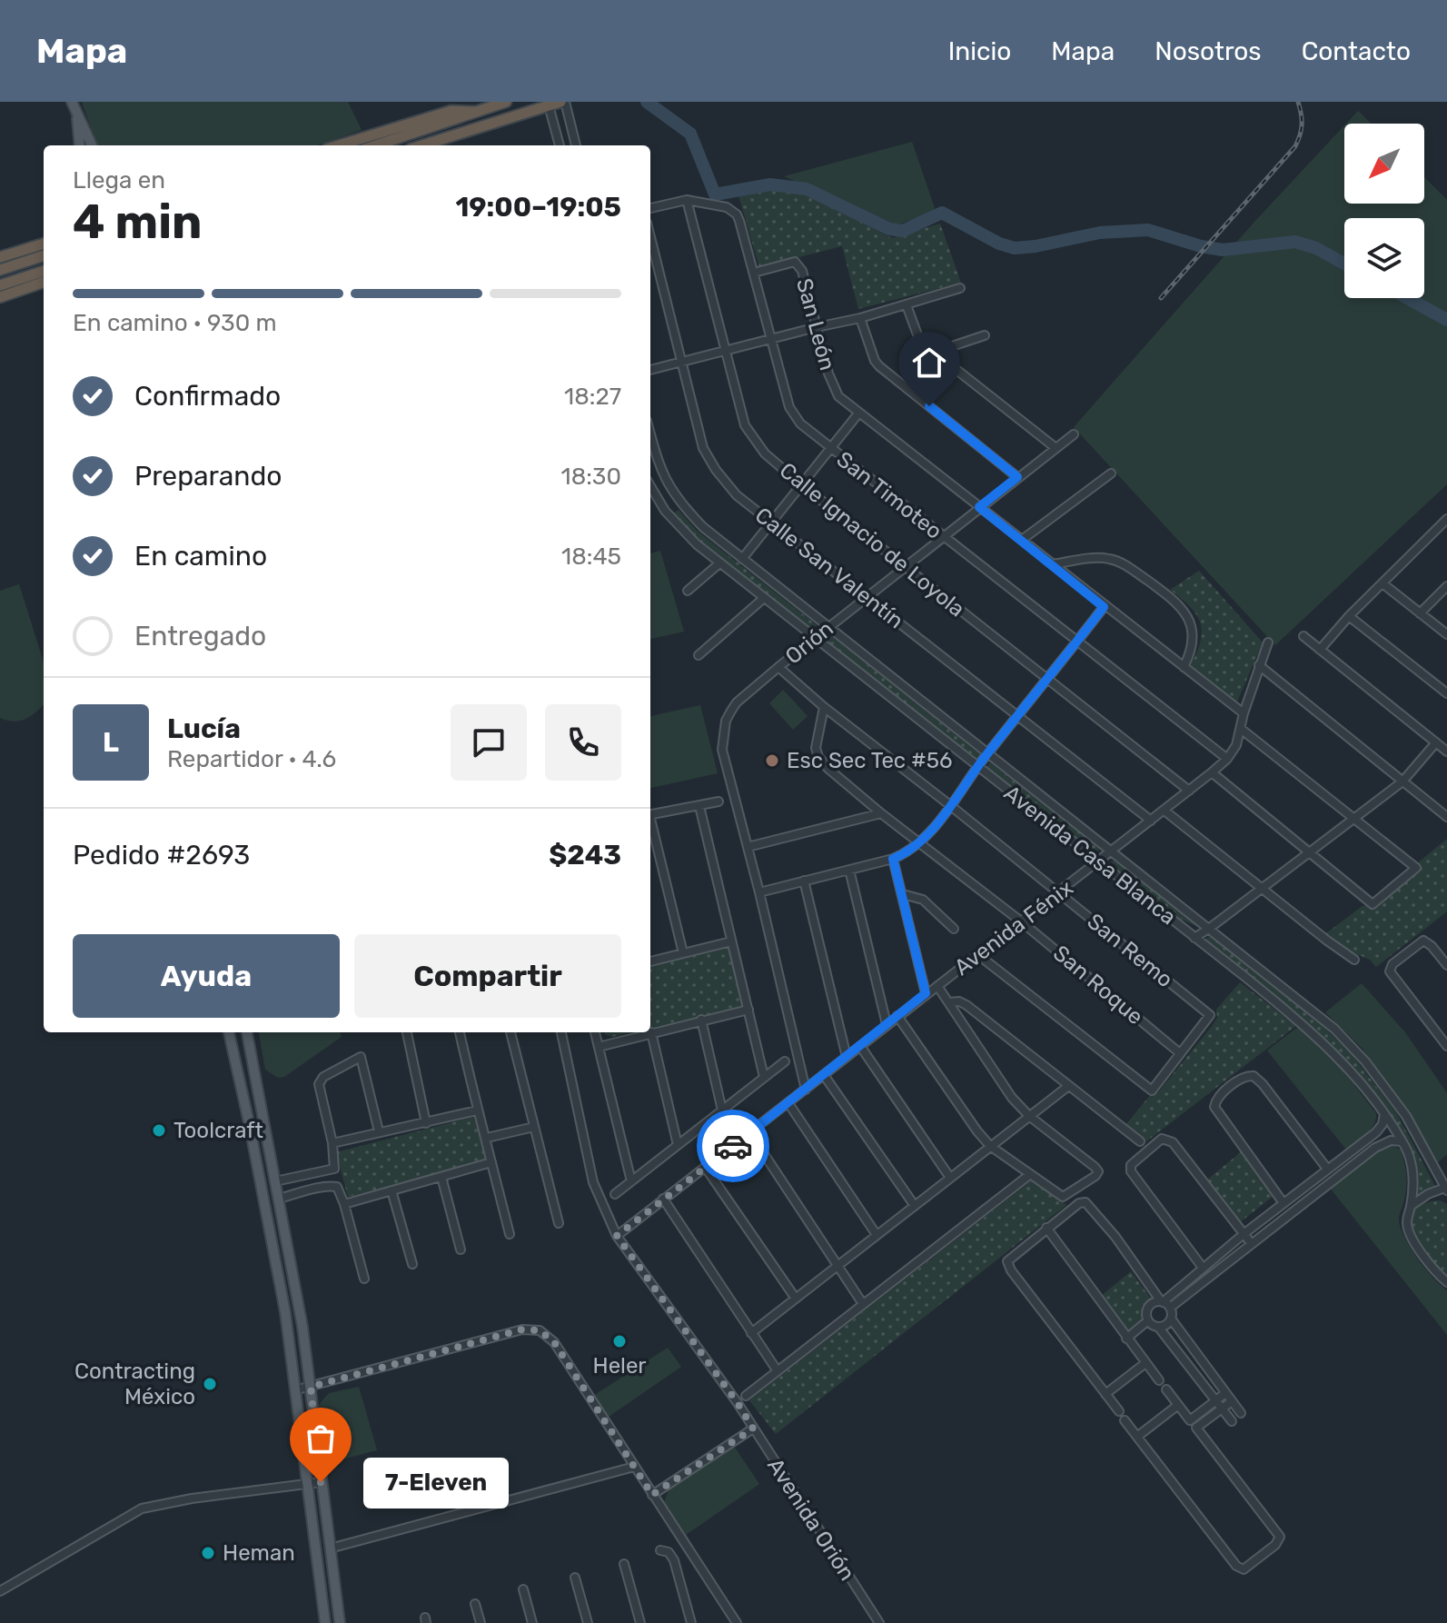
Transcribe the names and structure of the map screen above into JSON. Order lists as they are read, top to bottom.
{
  "streets": {
    "street": [
      "San León",
      "San Timoteo",
      "Calle Ignacio de Loyola",
      "Calle San Valentín",
      "Orión",
      "Avenida Casa Blanca",
      "Avenida Fénix",
      "San Remo",
      "San Roque",
      "Avenida Orión"
    ]
  },
  "crossings": [
    ["San León", "San Timoteo"],
    ["San León", "Orión"],
    ["San León", "Avenida Fénix"],
    ["San Timoteo", "Calle Ignacio de Loyola"],
    ["San Timoteo", "Orión"],
    ["San Timoteo", "Avenida Fénix"],
    ["Calle Ignacio de Loyola", "Orión"],
    ["Calle Ignacio de Loyola", "Avenida Fénix"],
    ["Calle San Valentín", "Orión"],
    ["Calle San Valentín", "Avenida Fénix"],
    ["Orión", "Avenida Casa Blanca"],
    ["Orión", "Avenida Fénix"],
    ["Orión", "San Remo"],
    ["Avenida Casa Blanca", "Avenida Fénix"],
    ["Avenida Fénix", "San Remo"],
    ["Avenida Fénix", "San Roque"],
    ["Avenida Fénix", "Avenida Orión"],
    ["San Remo", "San Roque"]
  ],
  "places": [
    "Esc Sec Tec #56",
    "Toolcraft",
    "Heler",
    "Contracting México",
    "7-Eleven",
    "Heman"
  ],
  "north": "bottom left",
  "page": {
    "header": "Mapa",
    "nav": [
      "Inicio",
      "Mapa",
      "Nosotros",
      "Contacto"
    ],
    "heading": ["4 min", "Llega en", "19:00–19:05"],
    "panel": [
      "Lucía",
      "Repartidor · 4.6",
      "Pedido #2693",
      "$243"
    ],
    "bar": "En camino · 930 m",
    "list": [
      ["Confirmado", "18:27"],
      ["Preparando", "18:30"],
      ["En camino", "18:45"],
      "Entregado"
    ],
    "round": "L",
    "buttons": ["Ayuda", "Compartir"],
    "bubble": "7-Eleven"
  }
}
